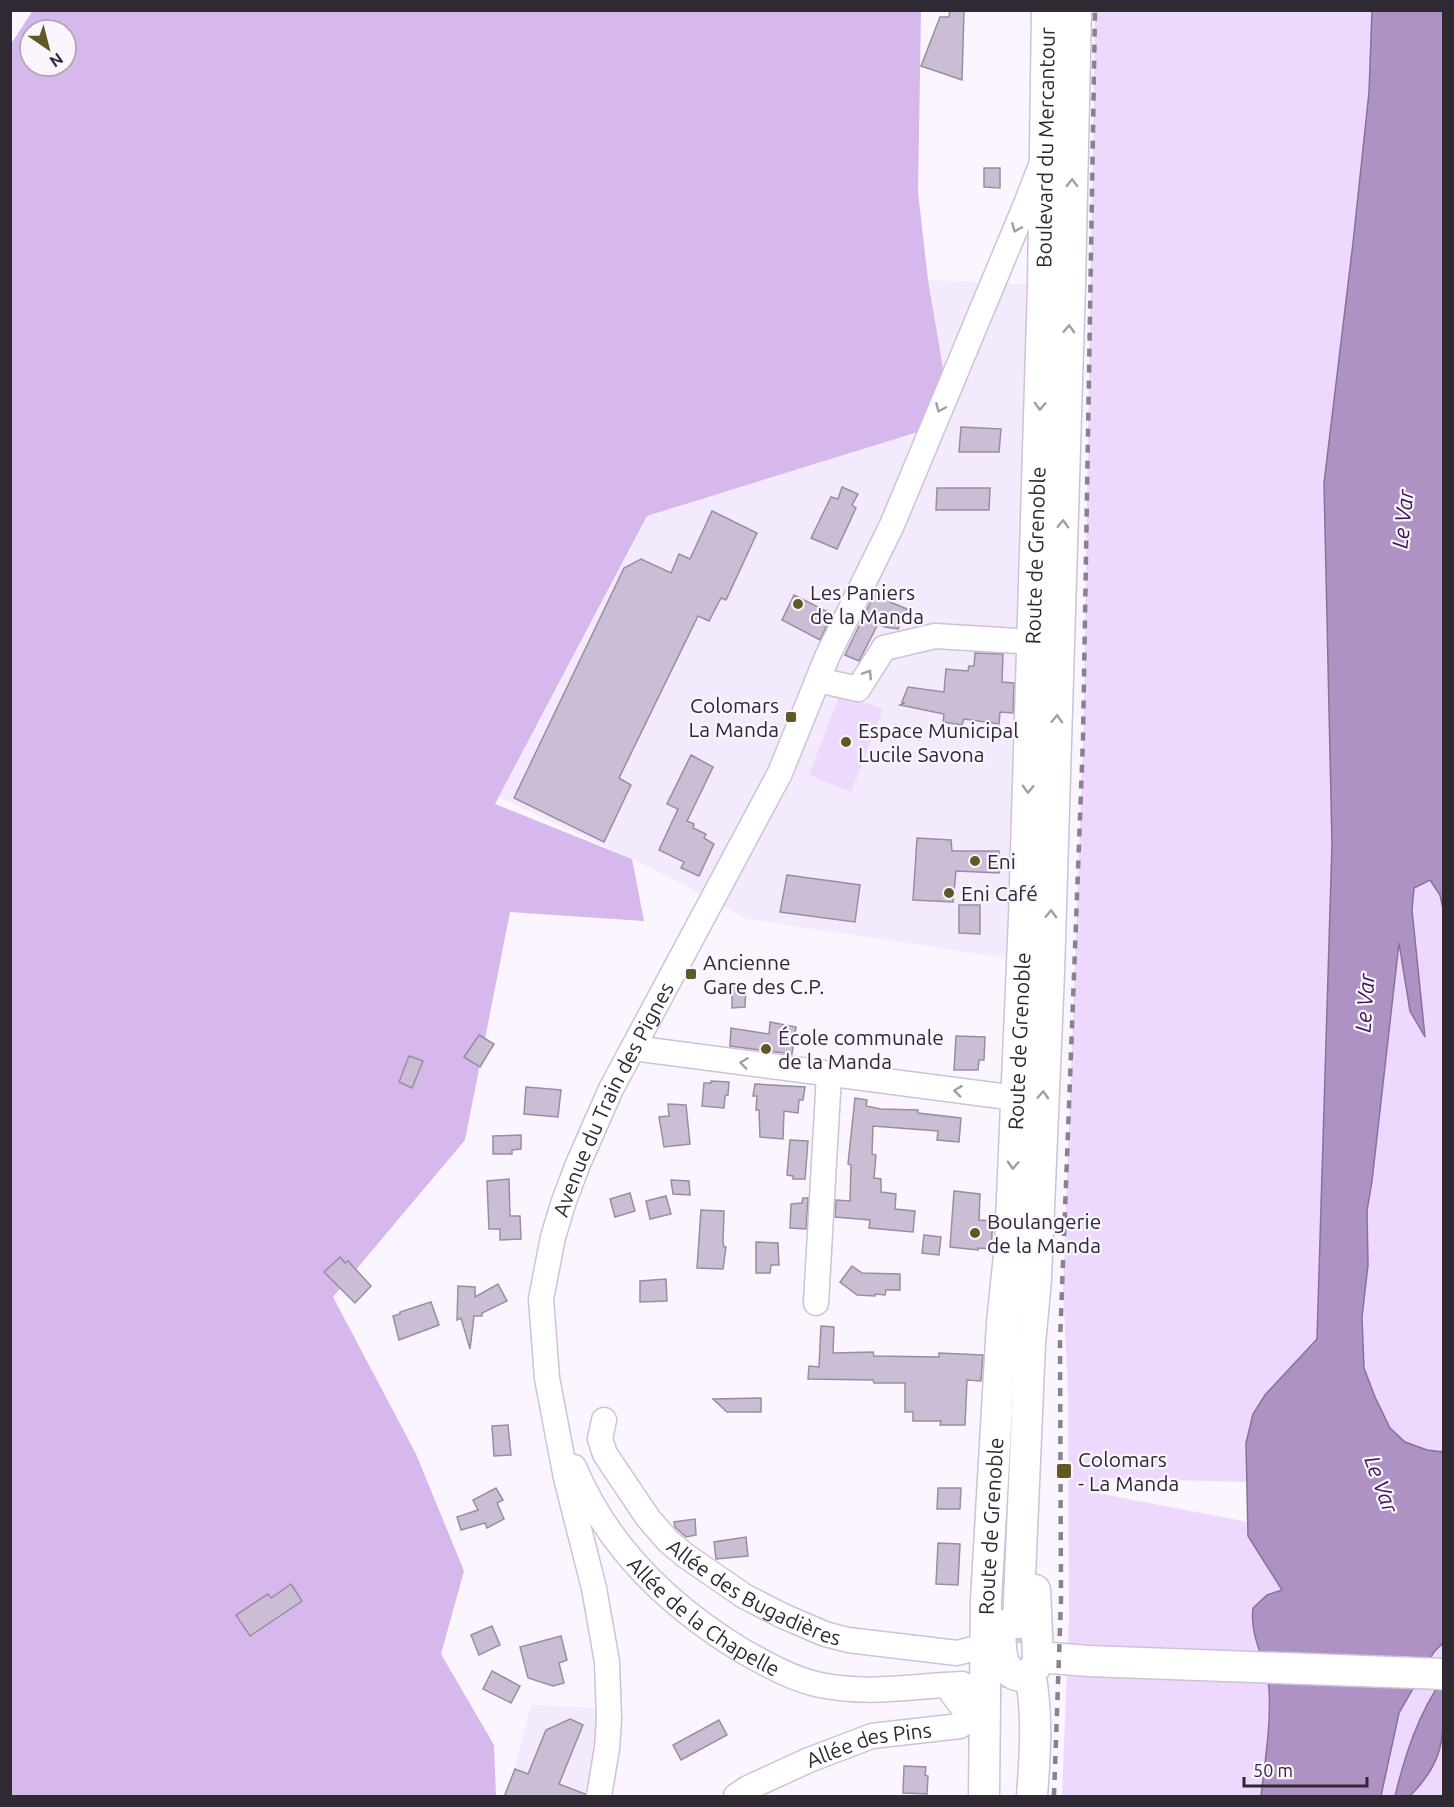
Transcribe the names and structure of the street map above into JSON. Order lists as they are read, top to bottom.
{
  "streets": {
    "main road": ["Boulevard du Mercantour", "Route de Grenoble"],
    "street": [
      "Avenue du Train des Pignes",
      "Allée des Bugadières",
      "Allée de la Chapelle",
      "Allée des Pins"
    ]
  },
  "crossings": [
    ["Boulevard du Mercantour", "Route de Grenoble"],
    ["Boulevard du Mercantour", "Avenue du Train des Pignes"],
    ["Route de Grenoble", "Allée des Bugadières"],
    ["Route de Grenoble", "Allée de la Chapelle"],
    ["Avenue du Train des Pignes", "Allée de la Chapelle"],
    ["Allée de la Chapelle", "Allée des Pins"]
  ],
  "water": ["Le Var"],
  "places": {
    "other": [
      "Les Paniers de la Manda",
      "Espace Municipal Lucile Savona",
      "Eni",
      "Eni Café",
      "École communale de la Manda",
      "Boulangerie de la Manda"
    ],
    "transit": ["Colomars La Manda", "Ancienne Gare des C.P.", "Colomars - La Manda"]
  },
  "scale_bar": "50 m",
  "north": "bottom right"
}
